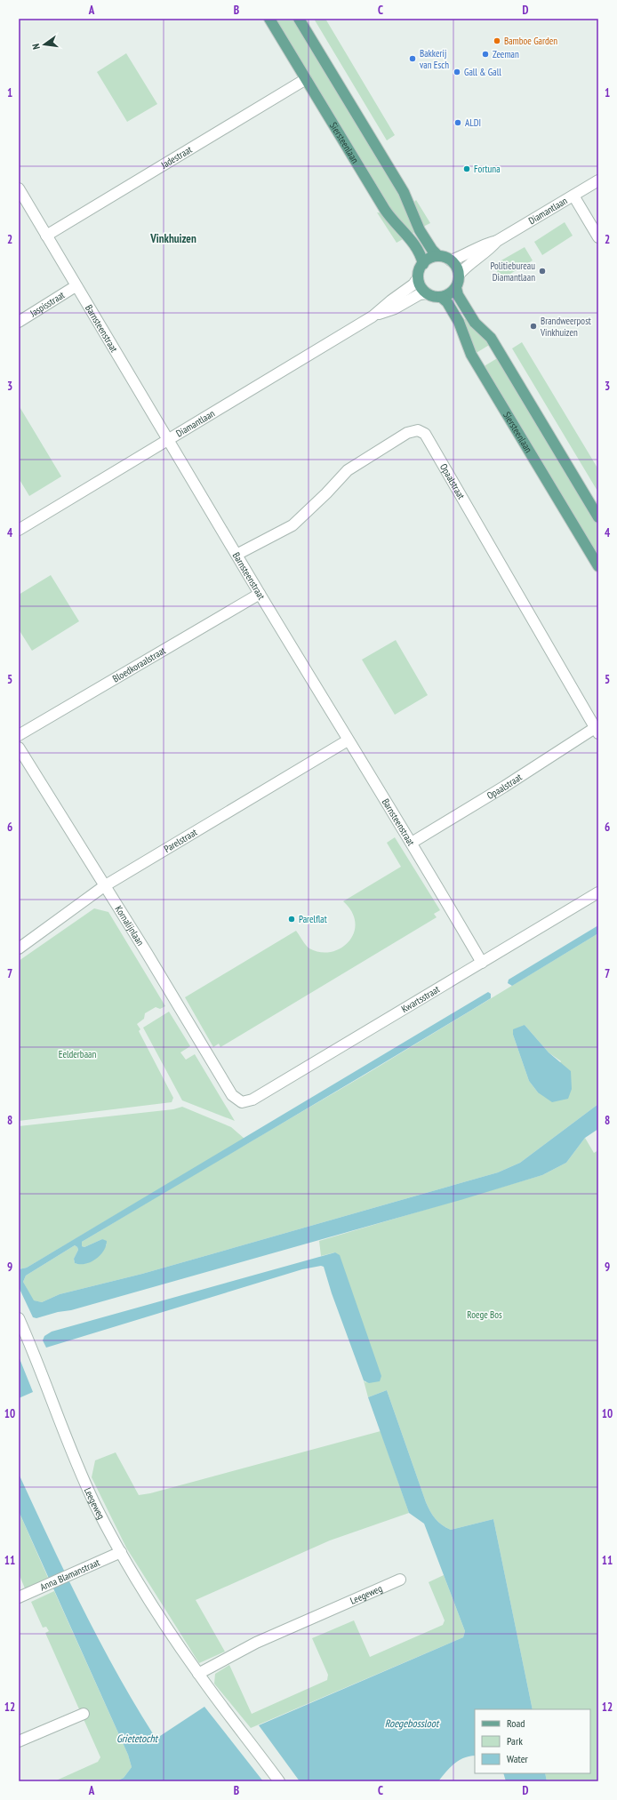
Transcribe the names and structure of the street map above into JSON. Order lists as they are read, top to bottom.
{
  "streets": {
    "main road": ["Siersteenlaan"],
    "street": [
      "Jadestraat",
      "Diamantlaan",
      "Jaspisstraat",
      "Barnsteenstraat",
      "Opaalstraat",
      "Bloedkoraalstraat",
      "Parelstraat",
      "Kornalijnlaan",
      "Kwartsstraat",
      "Leegeweg",
      "Anna Blamanstraat"
    ]
  },
  "crossings": [
    ["Siersteenlaan", "Jadestraat"],
    ["Siersteenlaan", "Diamantlaan"],
    ["Jadestraat", "Barnsteenstraat"],
    ["Diamantlaan", "Barnsteenstraat"],
    ["Jaspisstraat", "Barnsteenstraat"],
    ["Barnsteenstraat", "Opaalstraat"],
    ["Barnsteenstraat", "Bloedkoraalstraat"],
    ["Barnsteenstraat", "Parelstraat"],
    ["Barnsteenstraat", "Kwartsstraat"],
    ["Parelstraat", "Kornalijnlaan"],
    ["Kornalijnlaan", "Kwartsstraat"],
    ["Leegeweg", "Anna Blamanstraat"]
  ],
  "districts": ["Vinkhuizen"],
  "water": ["Roegebossloot", "Grietetocht"],
  "parks": ["Eelderbaan", "Roege Bos"],
  "places": [
    "Bamboe Garden",
    "Zeeman",
    "Bakkerij van Esch",
    "Gall & Gall",
    "ALDI",
    "Fortuna",
    "Politiebureau Diamantlaan",
    "Brandweerpost Vinkhuizen",
    "Parelflat"
  ],
  "legend": ["Road", "Park", "Water"],
  "north": "left",
  "grid": {
    "columns": [
      "A",
      "B",
      "C",
      "D"
    ],
    "rows": [
      "1",
      "2",
      "3",
      "4",
      "5",
      "6",
      "7",
      "8",
      "9",
      "10",
      "11",
      "12"
    ]
  }
}
